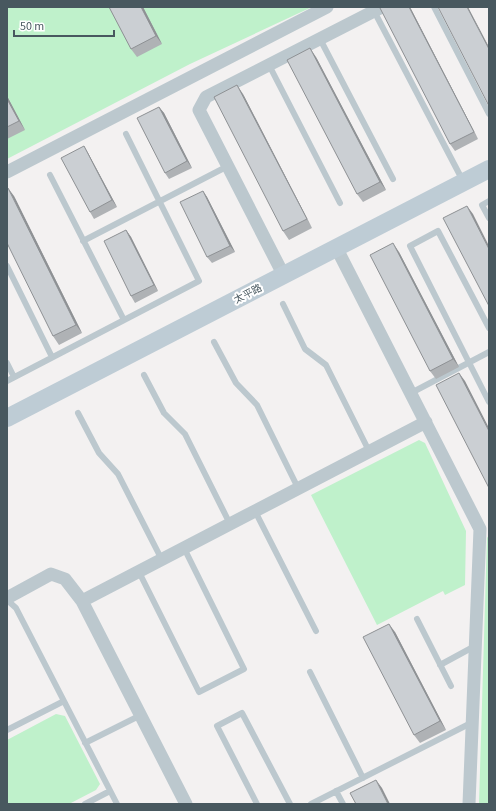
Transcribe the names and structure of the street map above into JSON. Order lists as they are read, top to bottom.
{
  "streets": {
    "street": ["太平路"]
  },
  "scale_bar": "50 m"
}
